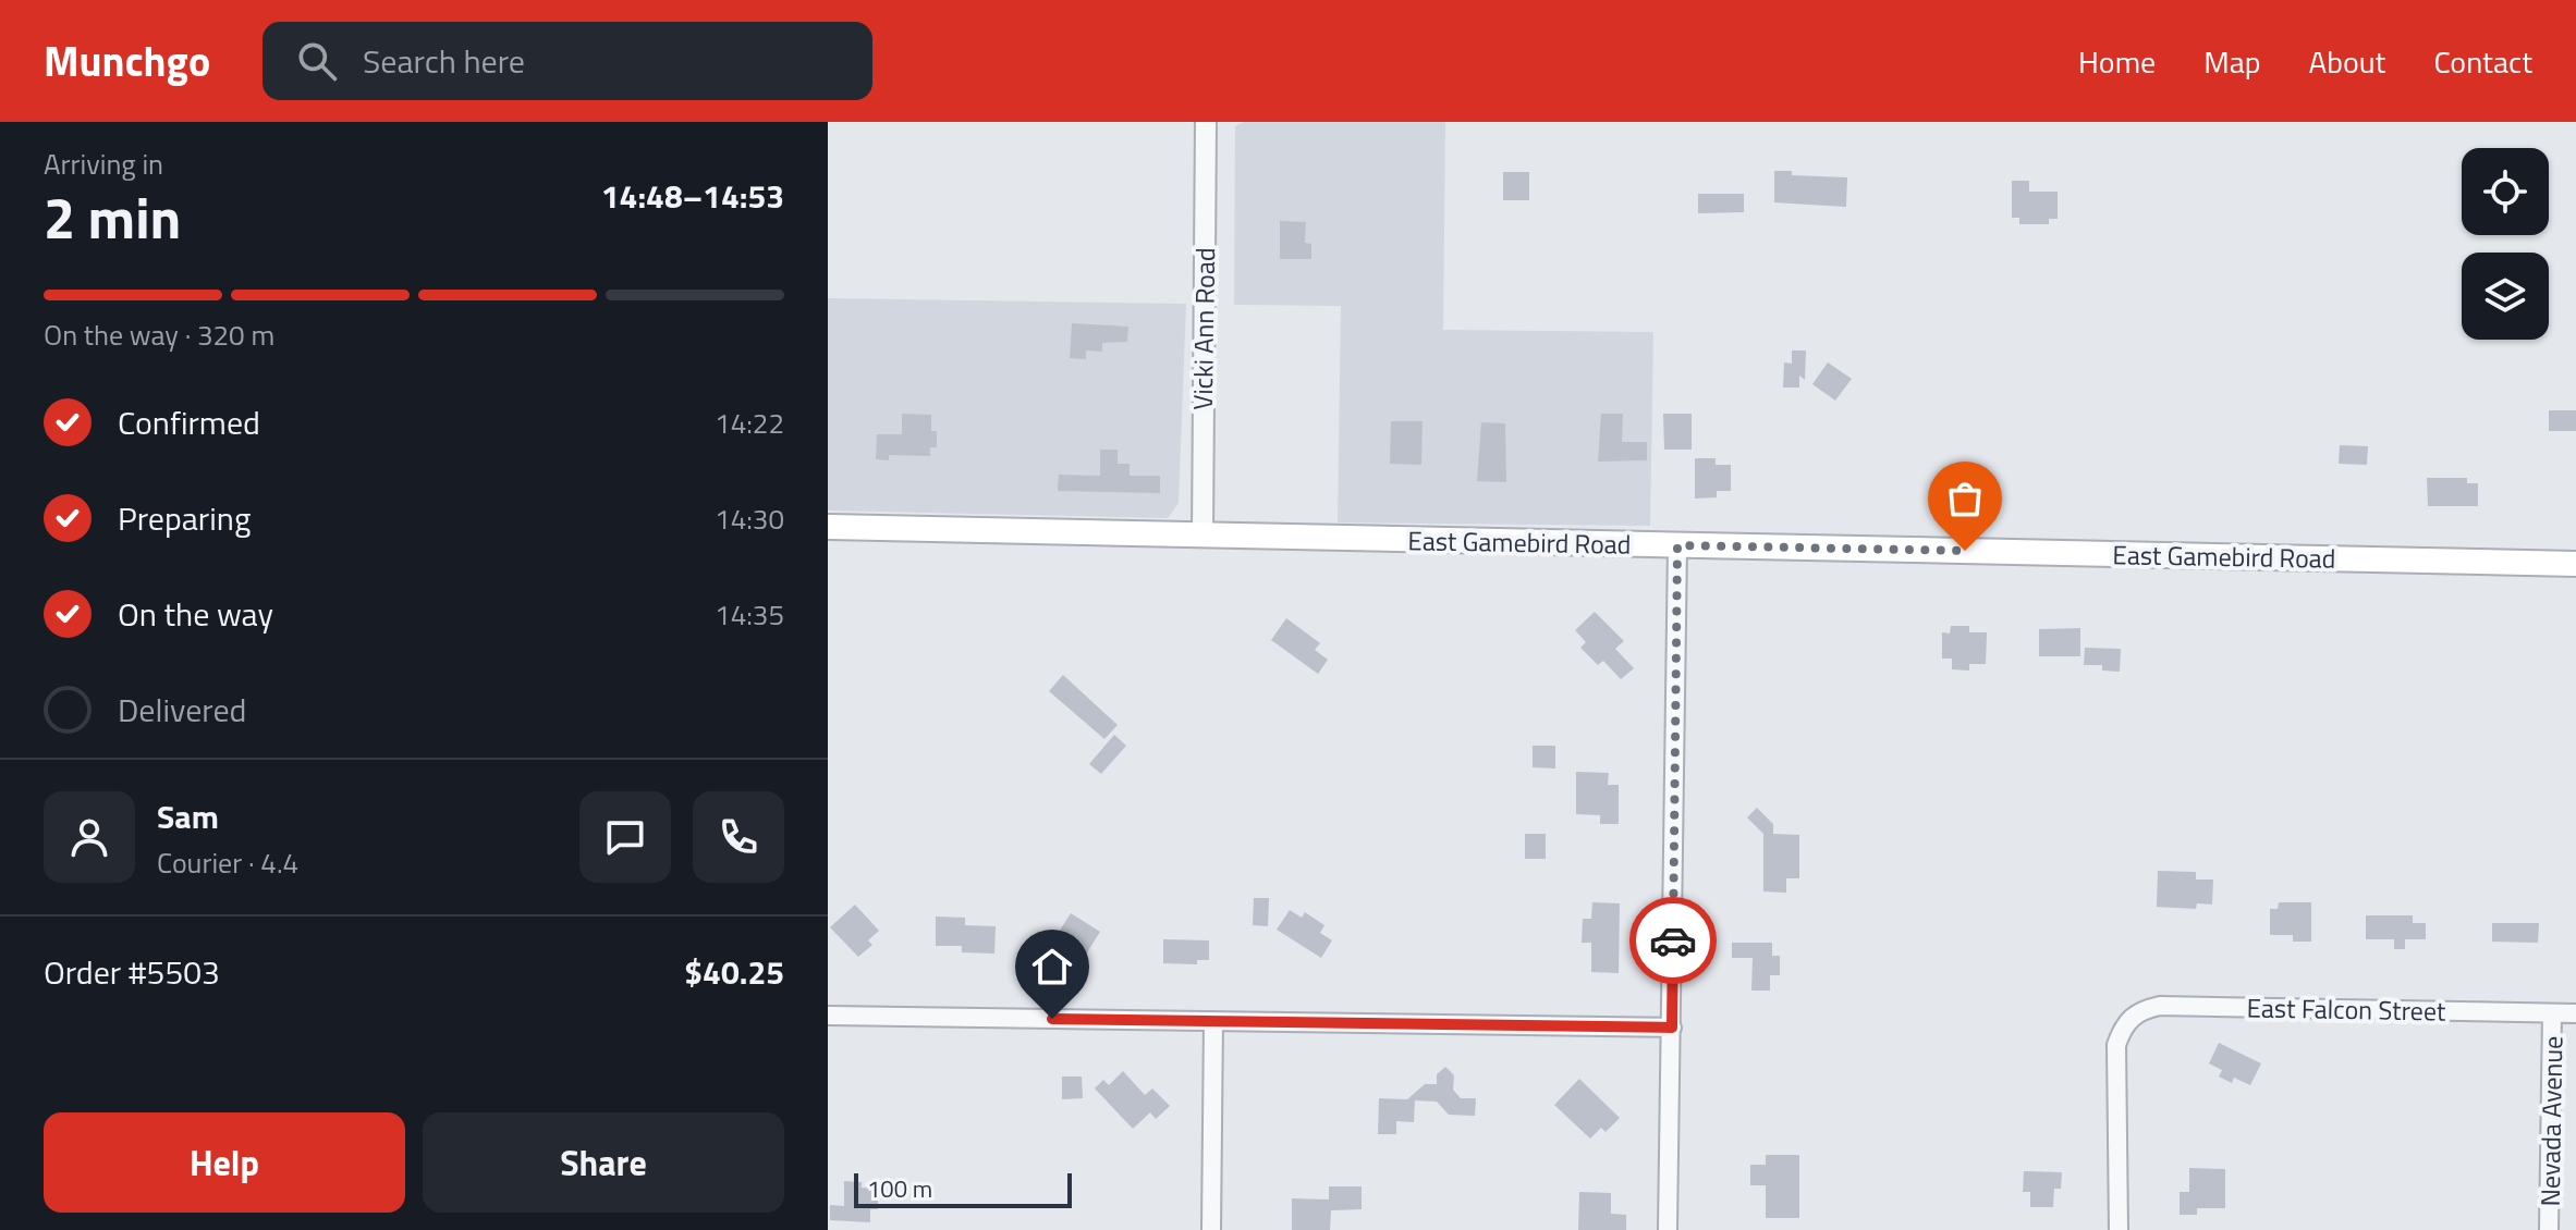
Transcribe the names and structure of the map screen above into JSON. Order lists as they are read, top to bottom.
{
  "streets": {
    "main road": ["East Gamebird Road"],
    "street": ["Vicki Ann Road", "East Falcon Street", "Nevada Avenue"]
  },
  "crossings": [
    ["Vicki Ann Road", "East Gamebird Road"],
    ["East Falcon Street", "Nevada Avenue"]
  ],
  "scale_bar": "100 m",
  "page": {
    "header": "Munchgo",
    "search": "Search here",
    "nav": [
      "Home",
      "Map",
      "About",
      "Contact"
    ],
    "heading": ["2 min", "Arriving in", "14:48–14:53"],
    "panel": [
      "Sam",
      "Courier · 4.4",
      "Order #5503",
      "$40.25"
    ],
    "bar": "On the way · 320 m",
    "list": [
      ["Confirmed", "14:22"],
      ["Preparing", "14:30"],
      ["On the way", "14:35"],
      "Delivered"
    ],
    "buttons": ["Help", "Share"],
    "scale": "100 m"
  }
}
